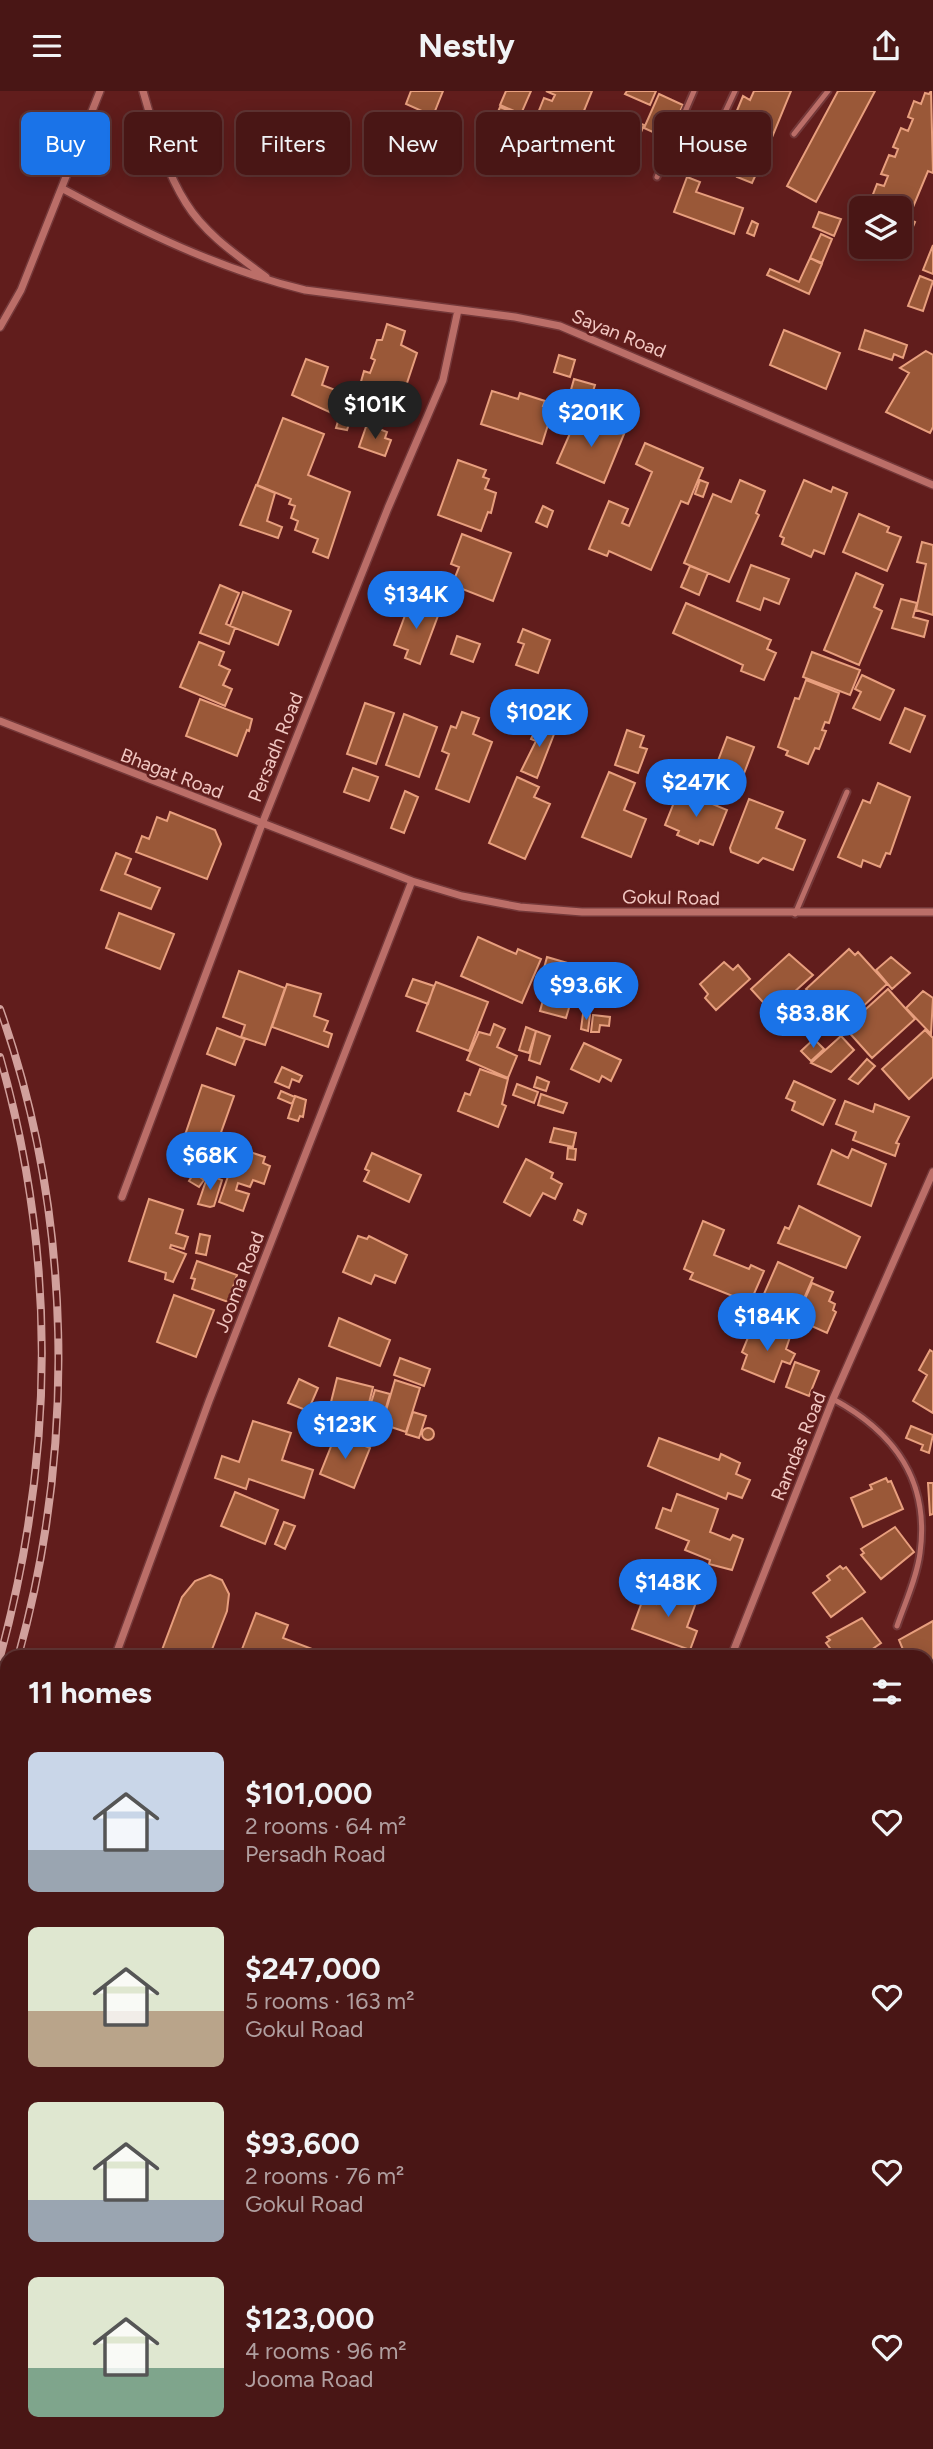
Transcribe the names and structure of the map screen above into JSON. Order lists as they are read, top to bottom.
{
  "streets": {
    "street": [
      "Sayan Road",
      "Persadh Road",
      "Bhagat Road",
      "Gokul Road",
      "Jooma Road",
      "Ramdas Road"
    ]
  },
  "crossings": [
    ["Sayan Road", "Persadh Road"],
    ["Persadh Road", "Bhagat Road"],
    ["Bhagat Road", "Gokul Road"],
    ["Bhagat Road", "Jooma Road"],
    ["Gokul Road", "Jooma Road"]
  ],
  "page": {
    "header": "Nestly",
    "chip": [
      "Buy",
      "Rent",
      "Filters",
      "New",
      "Apartment",
      "House"
    ],
    "price": [
      "$101K",
      "$201K",
      "$134K",
      "$102K",
      "$247K",
      "$93.6K",
      "$83.8K",
      "$68K",
      "$184K",
      "$123K",
      "$148K"
    ],
    "heading": "11 homes",
    "list": [
      {
        "name": "$101,000",
        "note": "2 rooms · 64 m² · Persadh Road"
      },
      {
        "name": "$247,000",
        "note": "5 rooms · 163 m² · Gokul Road"
      },
      {
        "name": "$93,600",
        "note": "2 rooms · 76 m² · Gokul Road"
      },
      {
        "name": "$123,000",
        "note": "4 rooms · 96 m² · Jooma Road"
      }
    ]
  }
}
